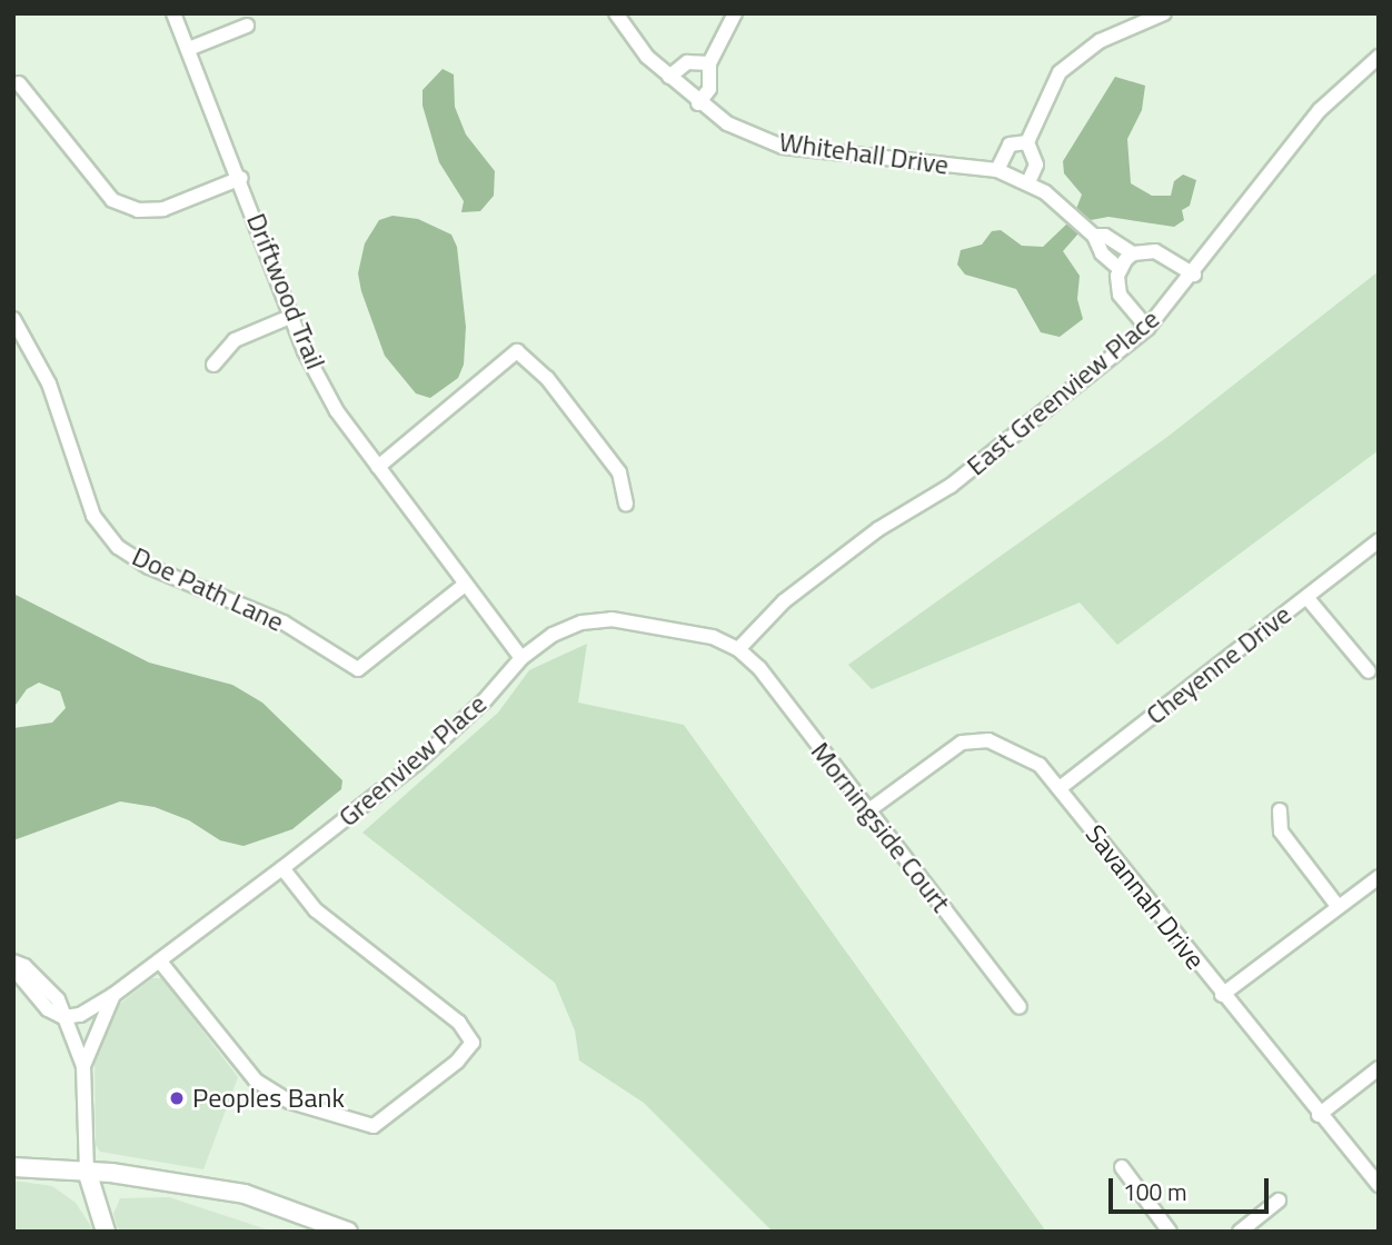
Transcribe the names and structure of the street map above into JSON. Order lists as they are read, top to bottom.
{
  "streets": {
    "street": [
      "Whitehall Drive",
      "Driftwood Trail",
      "East Greenview Place",
      "Doe Path Lane",
      "Cheyenne Drive",
      "Greenview Place",
      "Morningside Court",
      "Savannah Drive"
    ]
  },
  "crossings": [
    ["Whitehall Drive", "East Greenview Place"],
    ["Driftwood Trail", "Doe Path Lane"],
    ["Driftwood Trail", "Greenview Place"],
    ["East Greenview Place", "Greenview Place"],
    ["East Greenview Place", "Morningside Court"],
    ["Cheyenne Drive", "Savannah Drive"],
    ["Greenview Place", "Morningside Court"],
    ["Morningside Court", "Savannah Drive"]
  ],
  "places": ["Peoples Bank"],
  "scale_bar": "100 m"
}
